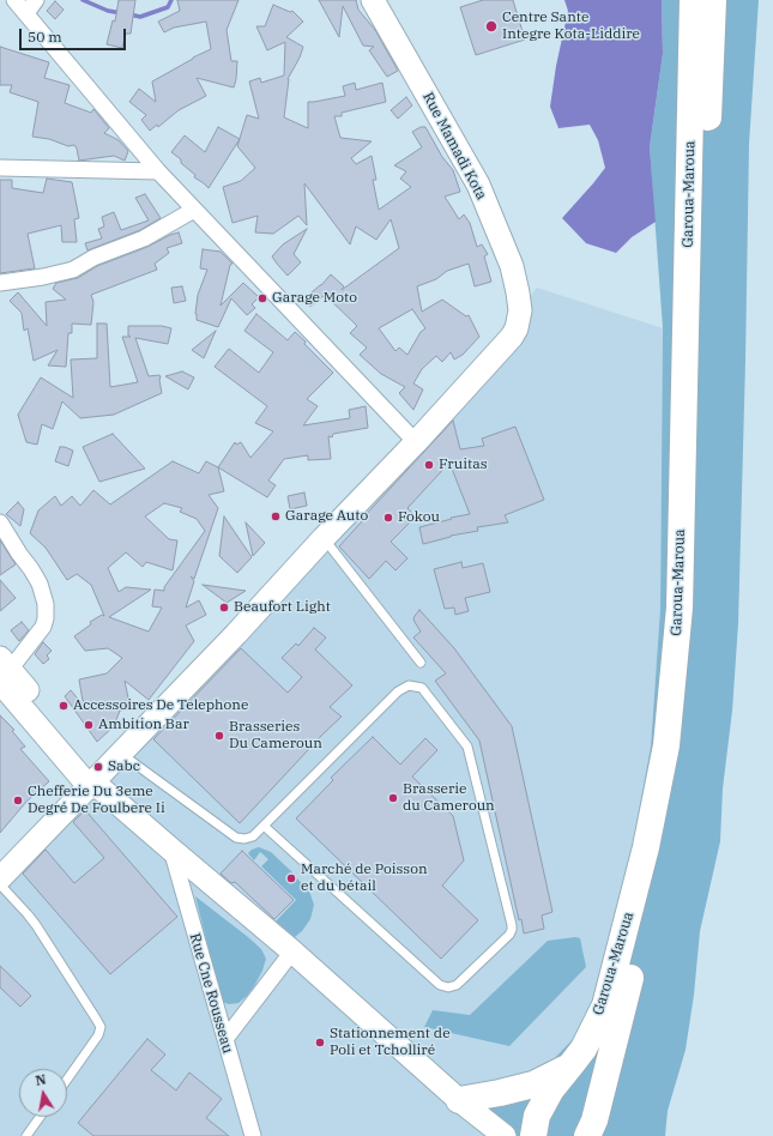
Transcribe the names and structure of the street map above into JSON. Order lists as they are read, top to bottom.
{
  "streets": {
    "highway": ["Garoua-Maroua"],
    "main road": ["Rue Mamadi Kota"],
    "street": ["Rue Cne Rousseau"]
  },
  "places": [
    "Centre Sante Integre Kota-Liddire",
    "Garage Moto",
    "Fruitas",
    "Garage Auto",
    "Fokou",
    "Beaufort Light",
    "Accessoires De Telephone",
    "Ambition Bar",
    "Brasseries Du Cameroun",
    "Sabc",
    "Brasserie du Cameroun",
    "Chefferie Du 3eme Degré De Foulbere Ii",
    "Marché de Poisson et du bétail",
    "Stationnement de Poli et Tcholliré"
  ],
  "scale_bar": "50 m",
  "north": "top"
}
